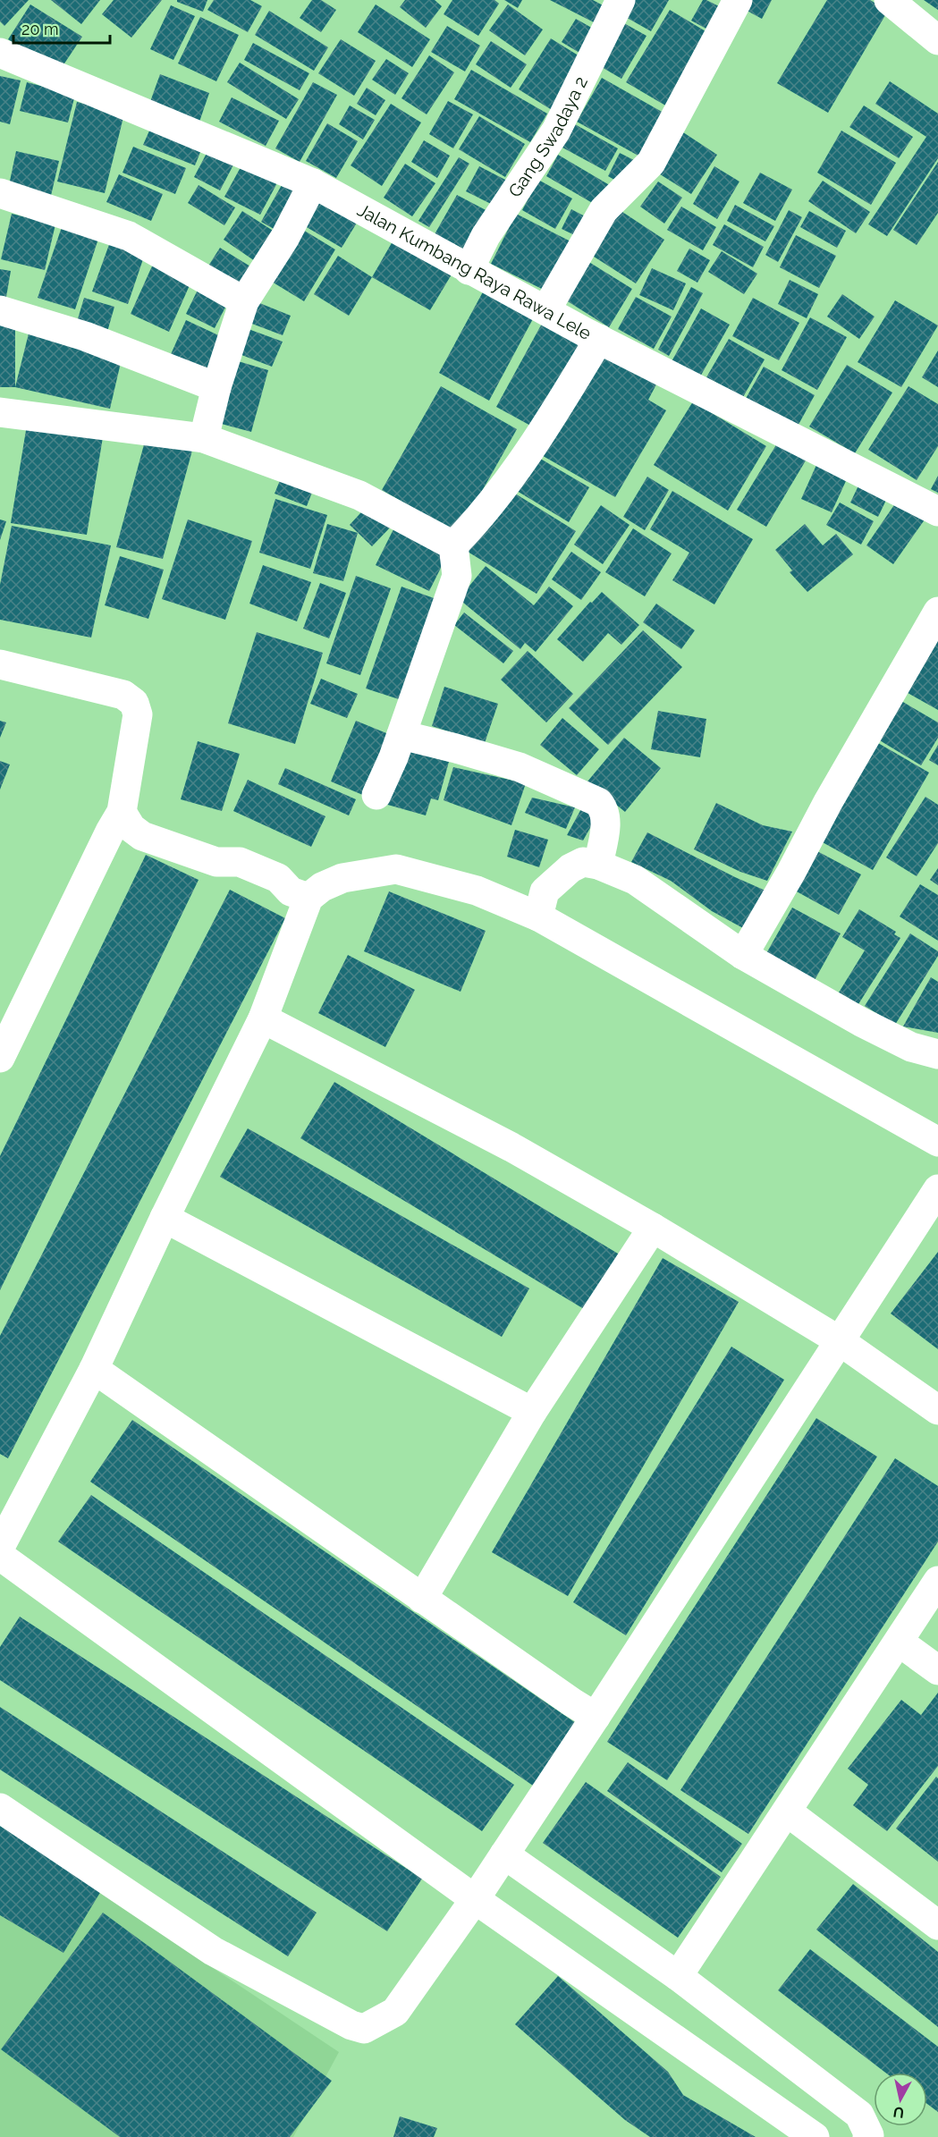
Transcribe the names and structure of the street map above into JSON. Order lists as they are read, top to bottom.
{
  "streets": {
    "street": ["Gang Swadaya 2", "Jalan Kumbang Raya Rawa Lele"]
  },
  "crossings": [
    ["Gang Swadaya 2", "Jalan Kumbang Raya Rawa Lele"]
  ],
  "scale_bar": "20 m",
  "north": "bottom"
}
